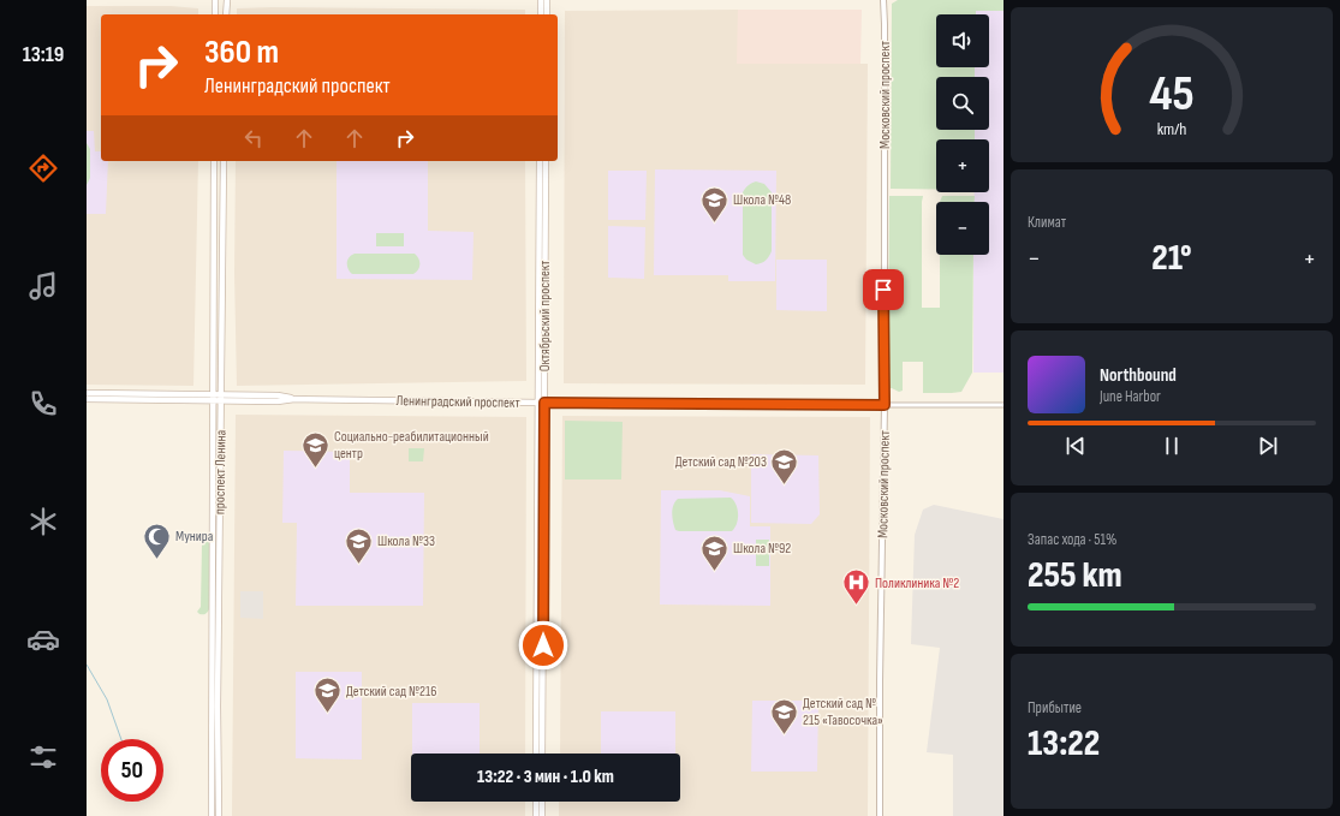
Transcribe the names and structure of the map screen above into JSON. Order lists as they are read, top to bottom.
{
  "streets": {
    "main road": ["Октябрьский проспект", "Ленинградский проспект", "проспект Ленина"],
    "street": ["Московский проспект"]
  },
  "crossings": [
    ["Московский проспект", "Ленинградский проспект"],
    ["Октябрьский проспект", "Ленинградский проспект"],
    ["Ленинградский проспект", "проспект Ленина"]
  ],
  "places": {
    "school or university": [
      "Школа №48",
      "Социально-реабилитационный центр",
      "Детский сад №203",
      "Школа №33",
      "Школа №92",
      "Детский сад №216",
      "Детский сад № 215 «Тавосочка»"
    ],
    "mosque": ["Мунира"],
    "hospital": ["Поликлиника №2"]
  },
  "page": {
    "tabs": "13:19",
    "map_buttons": ["+", "−"],
    "turn": ["360 m", "Ленинградский проспект"],
    "tile": [
      "Климат",
      ["Запас хода · 51%", "255 km"],
      ["Прибытие", "13:22"]
    ],
    "heat": ["−", "21°", "+"],
    "song": ["Northbound", "June Harbor"],
    "limit": "50",
    "trip": "13:22 · 3 мин · 1.0 km",
    "gauge": ["45", "km/h"]
  }
}
